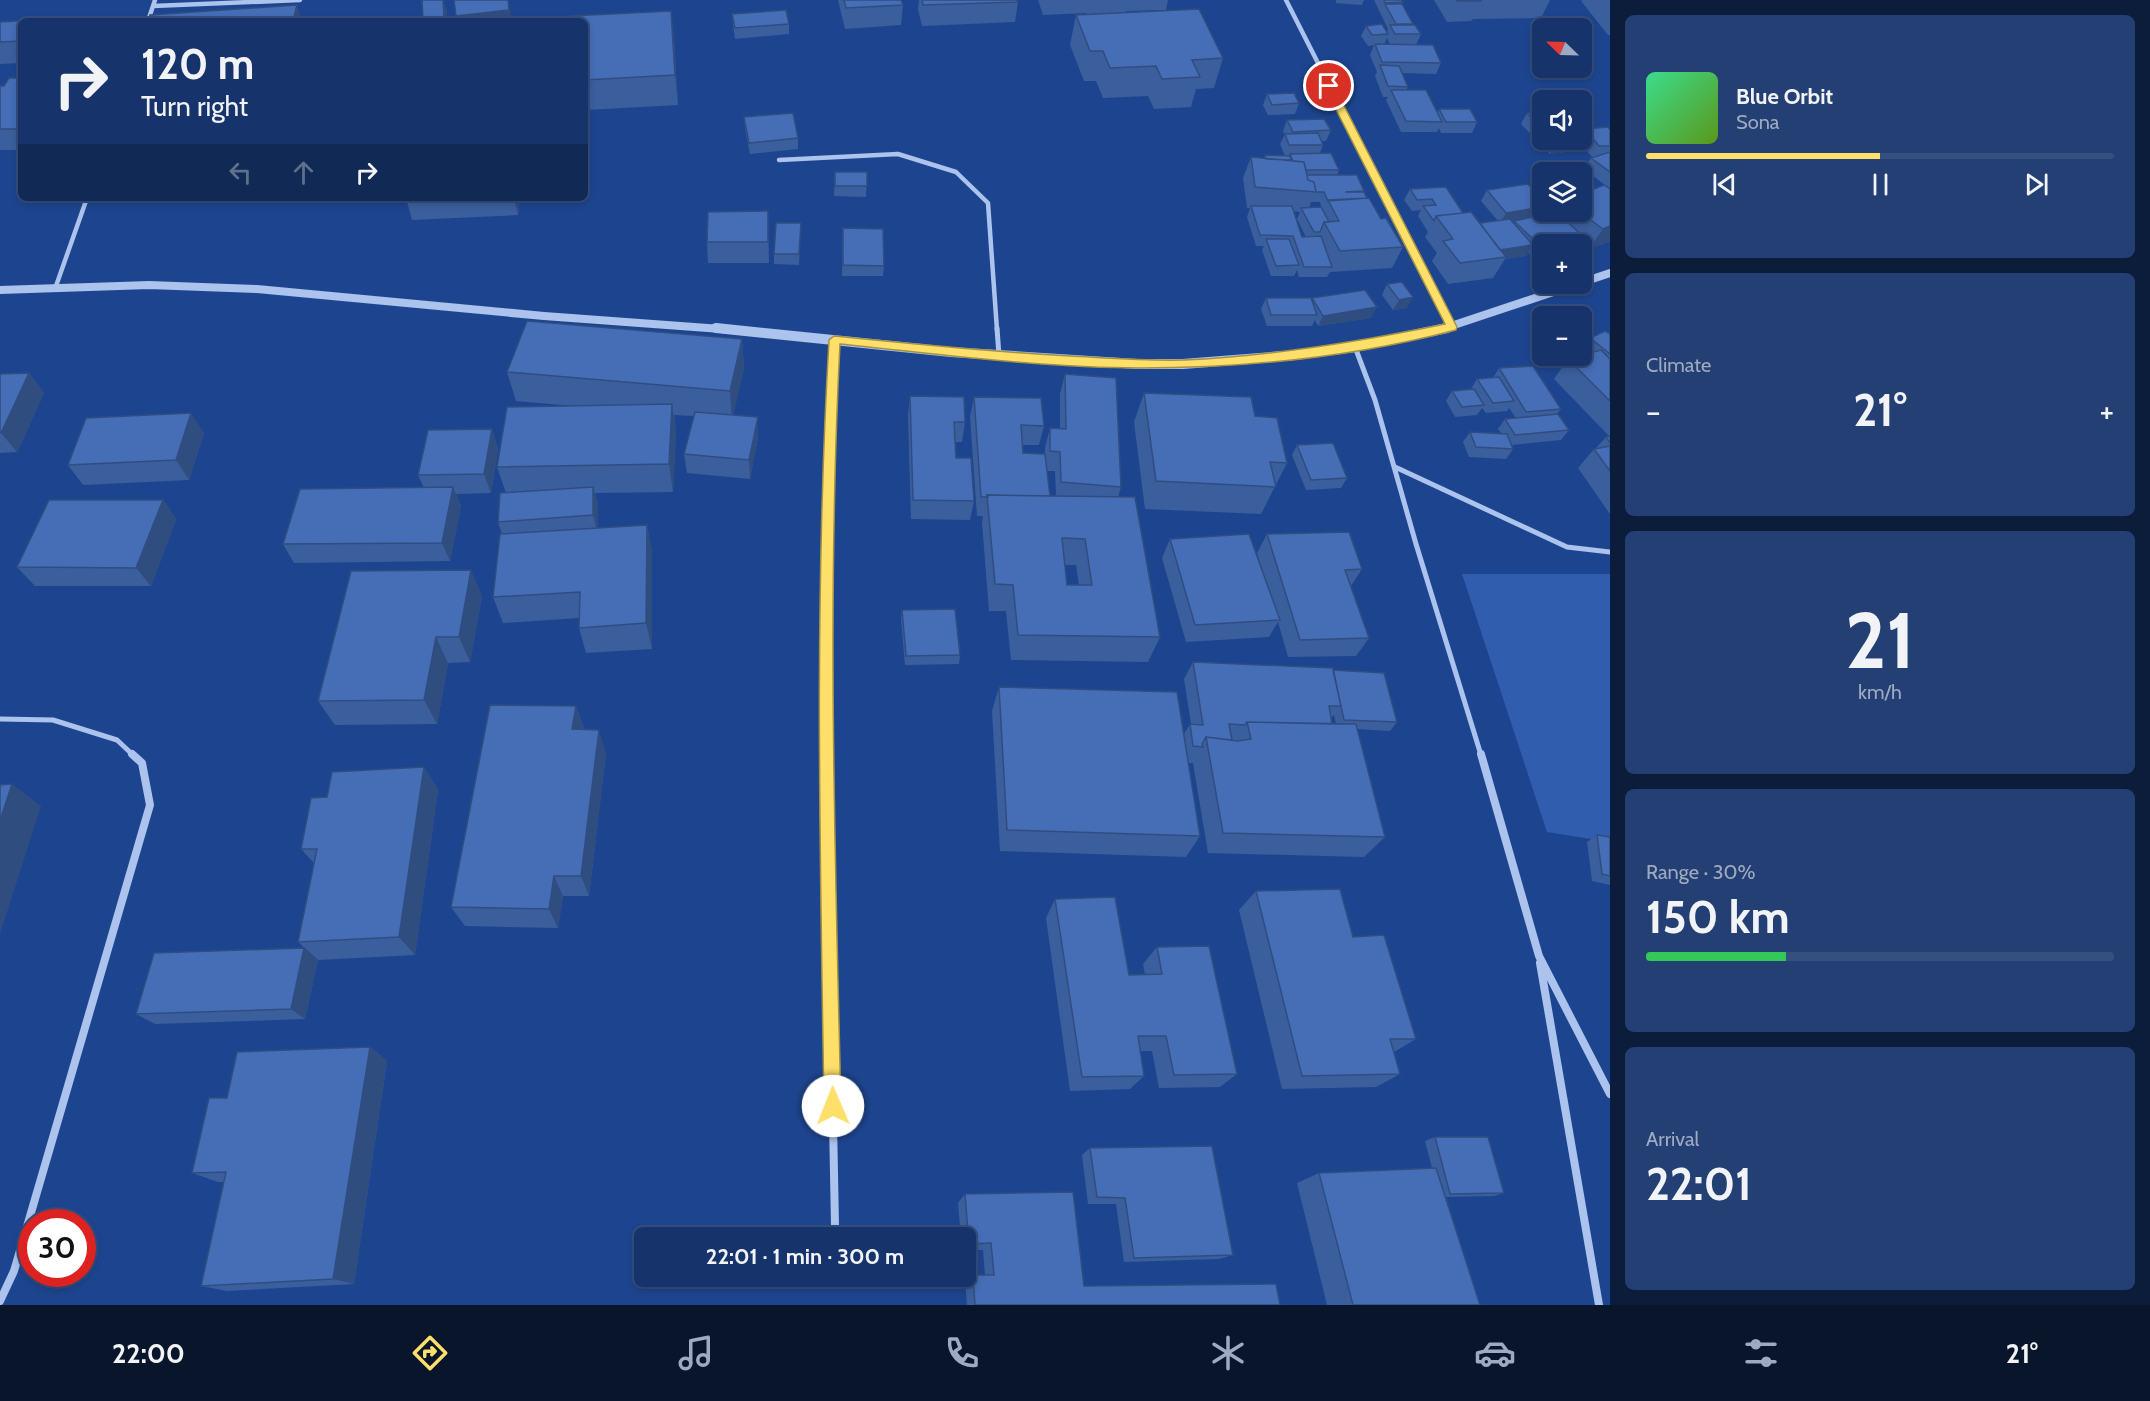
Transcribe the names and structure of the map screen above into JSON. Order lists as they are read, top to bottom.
{
  "north": "top left",
  "page": {
    "map_buttons": ["+", "−"],
    "turn": ["120 m", "Turn right"],
    "song": ["Blue Orbit", "Sona"],
    "tile": [
      "Climate",
      ["21", "km/h"],
      ["Range · 30%", "150 km"],
      ["Arrival", "22:01"]
    ],
    "heat": ["−", "21°", "+"],
    "limit": "30",
    "trip": "22:01 · 1 min · 300 m",
    "tabs": ["22:00", "21°"]
  }
}
